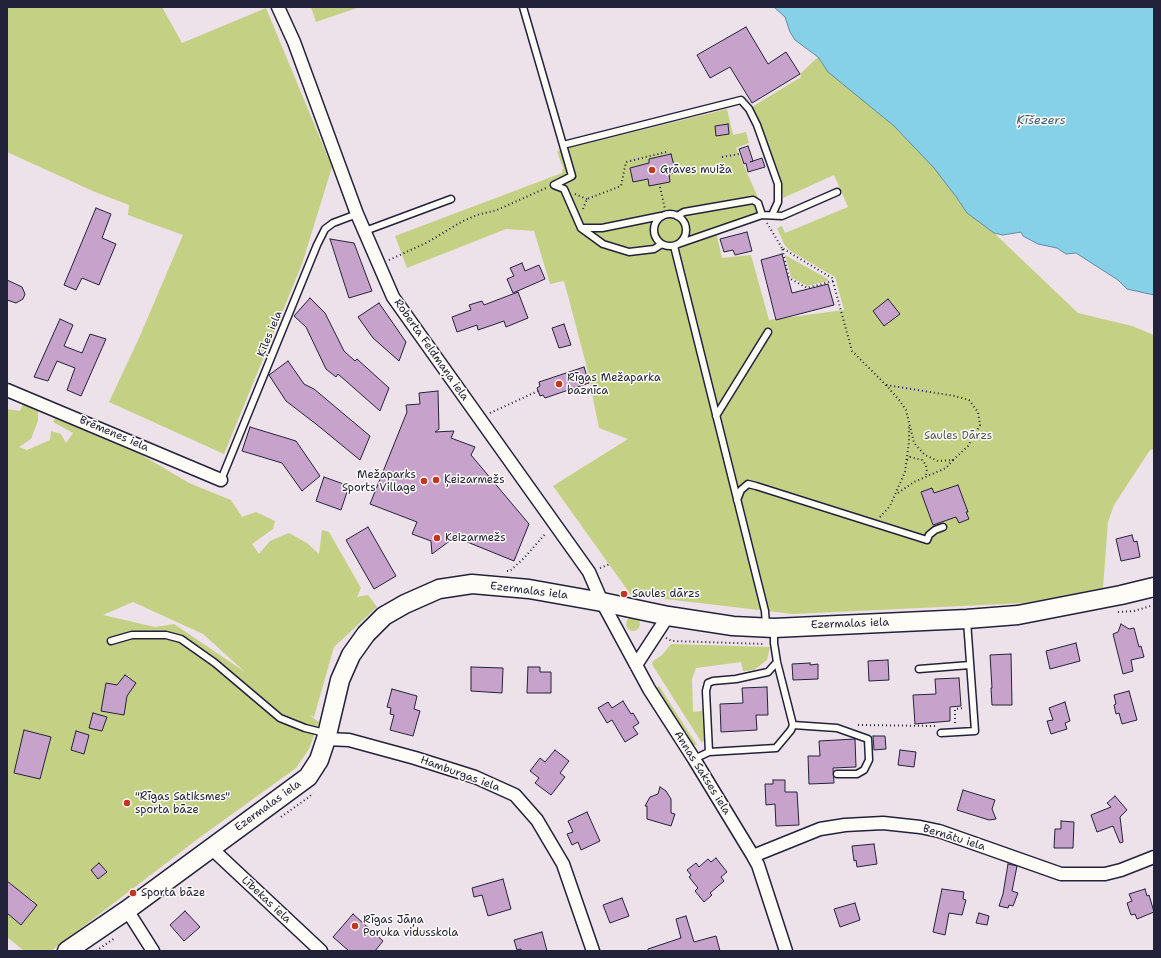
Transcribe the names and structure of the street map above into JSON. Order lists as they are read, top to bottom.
{
  "streets": {
    "street": [
      "Roberta Feldmaņa iela",
      "Brēmenes iela",
      "Ezermalas iela",
      "Annas Sakses iela",
      "Hamburgas iela",
      "Bernātu iela",
      "Lībekas iela"
    ],
    "lane": ["Ķīles iela"]
  },
  "crossings": [
    ["Ķīles iela", "Roberta Feldmaņa iela"],
    ["Ķīles iela", "Brēmenes iela"],
    ["Roberta Feldmaņa iela", "Ezermalas iela"],
    ["Roberta Feldmaņa iela", "Annas Sakses iela"],
    ["Ezermalas iela", "Annas Sakses iela"],
    ["Ezermalas iela", "Hamburgas iela"],
    ["Ezermalas iela", "Lībekas iela"],
    ["Annas Sakses iela", "Bernātu iela"]
  ],
  "water": ["Ķīšezers"],
  "parks": ["Saules Dārzs"],
  "places": [
    "Grāves muiža",
    "Rīgas Mežaparka baznīca",
    "Ķeizarmežs",
    "Mežaparks Sports Village",
    "Keizarmežs",
    "Saules dārzs",
    "\"Rīgas Satiksmes\" sporta bāze",
    "Sporta bāze",
    "Rīgas Jāņa Poruka vidusskola"
  ]
}
